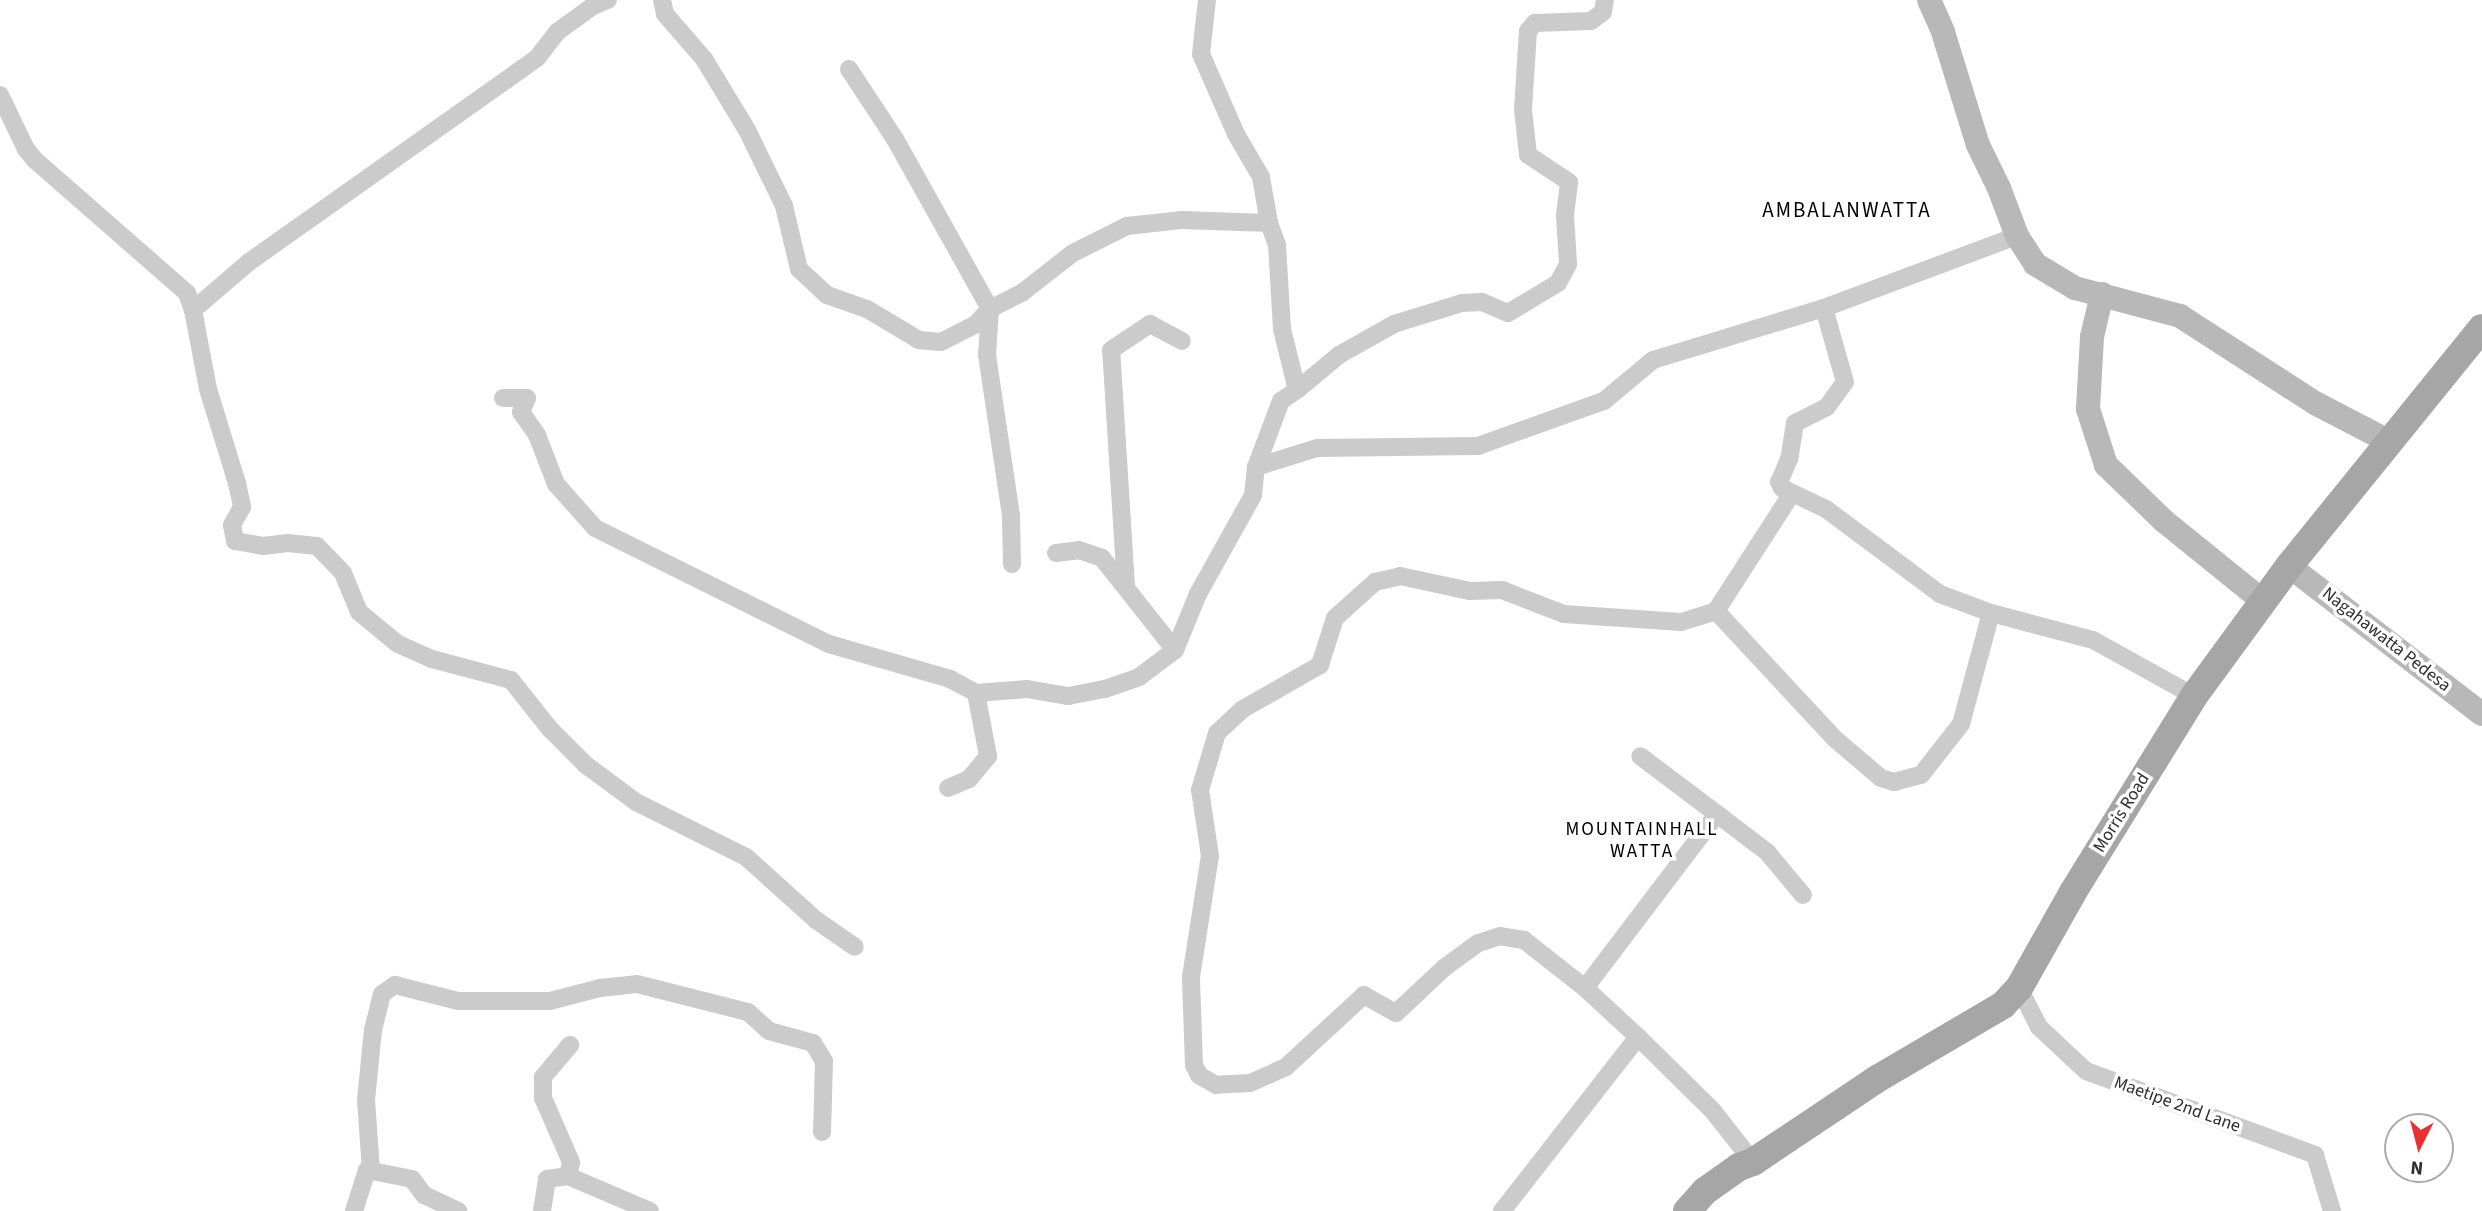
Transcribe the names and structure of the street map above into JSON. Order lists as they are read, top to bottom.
{
  "streets": {
    "main road": ["Morris Road"],
    "street": ["Nagahawatta Pedesa", "Maetipe 2nd Lane"]
  },
  "crossings": [
    ["Nagahawatta Pedesa", "Morris Road"],
    ["Morris Road", "Maetipe 2nd Lane"]
  ],
  "districts": ["AMBALANWATTA", "MOUNTAINHALL WATTA"],
  "north": "bottom"
}
